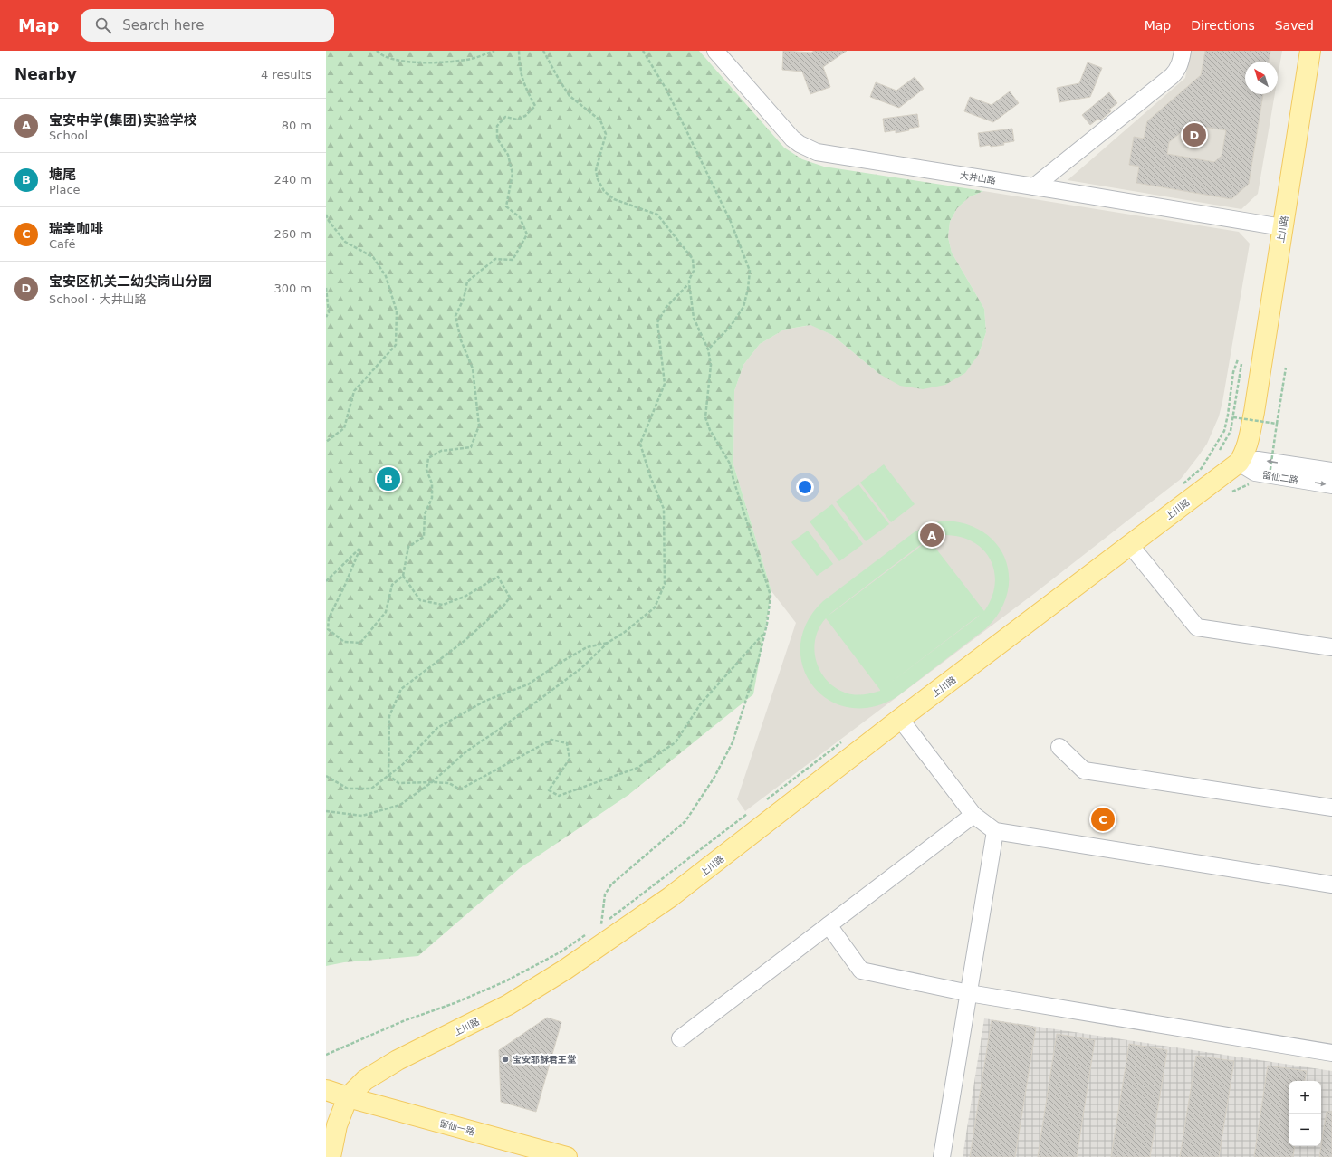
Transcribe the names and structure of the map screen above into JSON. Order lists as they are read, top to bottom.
{
  "streets": {
    "main road": ["上川路", "留仙一路"],
    "street": ["大井山路", "留仙二路"]
  },
  "crossings": [
    ["大井山路", "上川路"],
    ["上川路", "留仙二路"],
    ["上川路", "留仙一路"]
  ],
  "places": ["宝安耶稣君王堂"],
  "north": "top left",
  "page": {
    "header": "Map",
    "search": "Search here",
    "nav": ["Map", "Directions", "Saved"],
    "heading": ["Nearby", "4 results"],
    "list": [
      {
        "mark": "A",
        "name": "宝安中学(集团)实验学校",
        "note": "School",
        "value": "80 m"
      },
      {
        "mark": "B",
        "name": "塘尾",
        "note": "Place",
        "value": "240 m"
      },
      {
        "mark": "C",
        "name": "瑞幸咖啡",
        "note": "Café",
        "value": "260 m"
      },
      {
        "mark": "D",
        "name": "宝安区机关二幼尖岗山分园",
        "note": "School · 大井山路",
        "value": "300 m"
      }
    ],
    "pins": [
      "D",
      "B",
      "A",
      "C"
    ],
    "map_buttons": ["+", "−"]
  }
}
